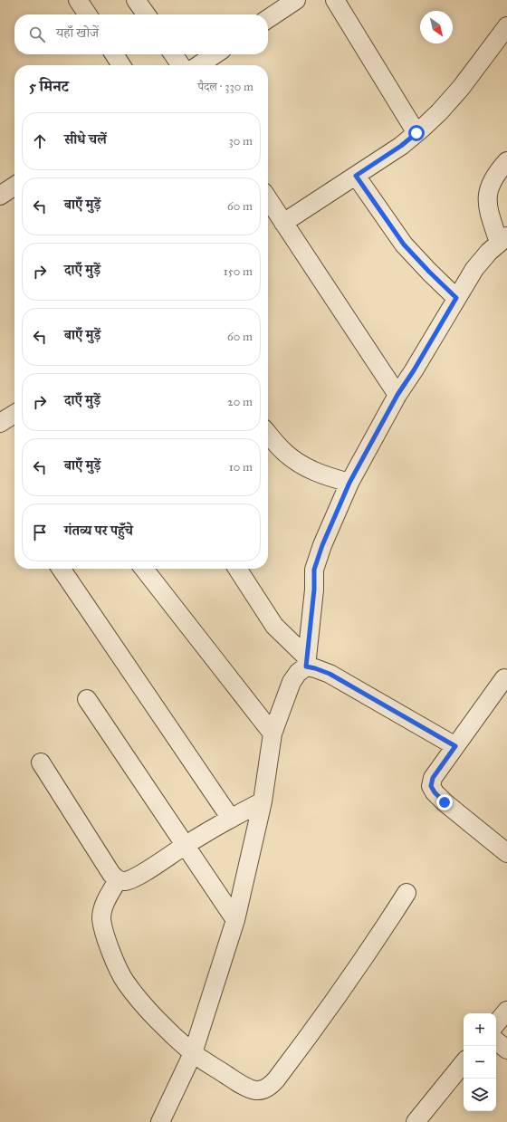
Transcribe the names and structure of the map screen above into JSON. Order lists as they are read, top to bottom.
{
  "north": "bottom right",
  "page": {
    "search": "यहाँ खोजें",
    "heading": ["5 मिनट", "पैदल · 330 m"],
    "list": [
      ["सीधे चलें", "30 m"],
      ["बाएँ मुड़ें", "60 m"],
      ["दाएँ मुड़ें", "150 m"],
      ["बाएँ मुड़ें", "60 m"],
      ["दाएँ मुड़ें", "20 m"],
      ["बाएँ मुड़ें", "10 m"],
      "गंतव्य पर पहुँचे"
    ],
    "map_buttons": ["+", "−"]
  }
}
